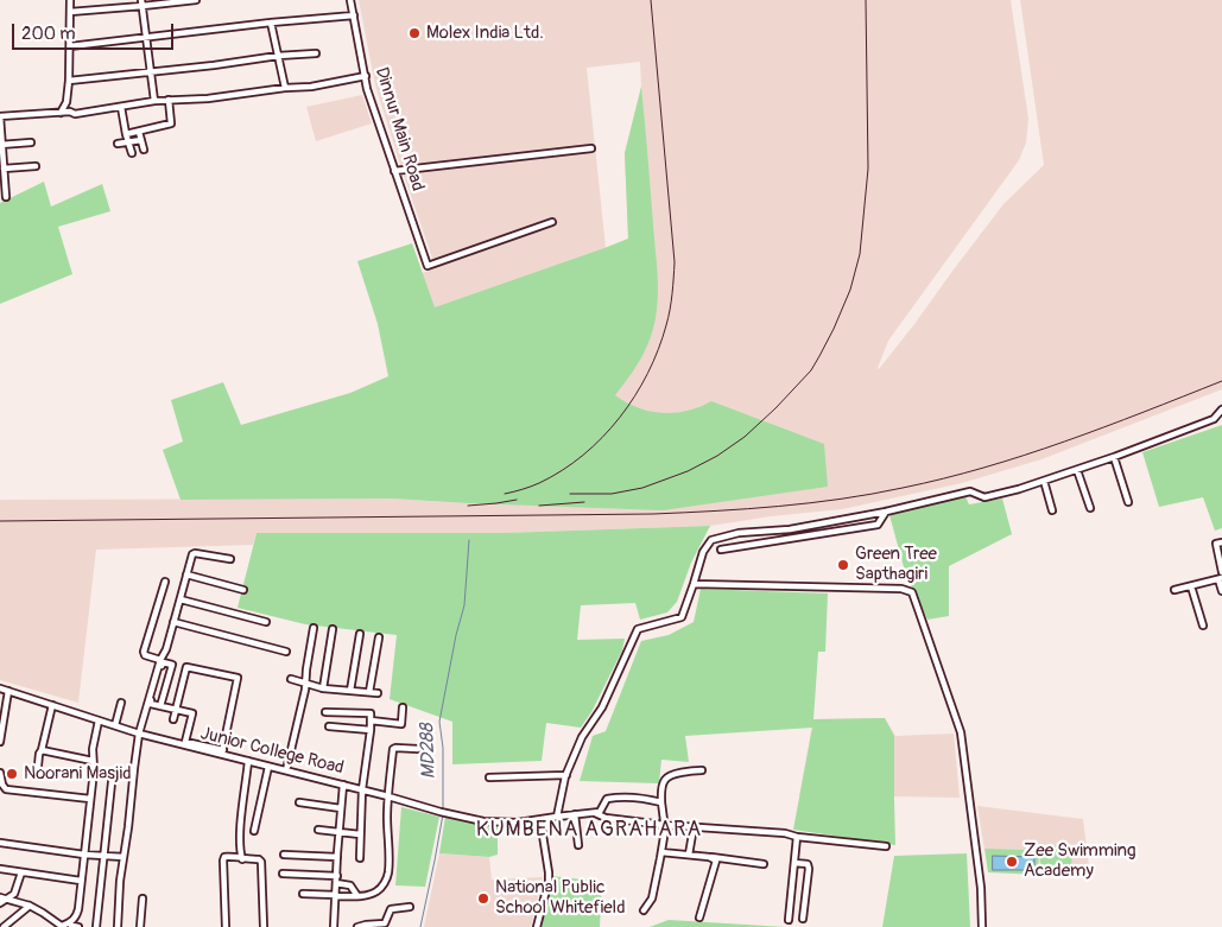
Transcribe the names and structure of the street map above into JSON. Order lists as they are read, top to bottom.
{
  "streets": {
    "street": ["Dinnur Main Road", "Junior College Road"]
  },
  "districts": ["KUMBENA AGRAHARA"],
  "water": ["MD288"],
  "places": [
    "Molex India Ltd.",
    "Green Tree Sapthagiri",
    "Noorani Masjid",
    "Zee Swimming Academy",
    "National Public School Whitefield"
  ],
  "scale_bar": "200 m"
}
